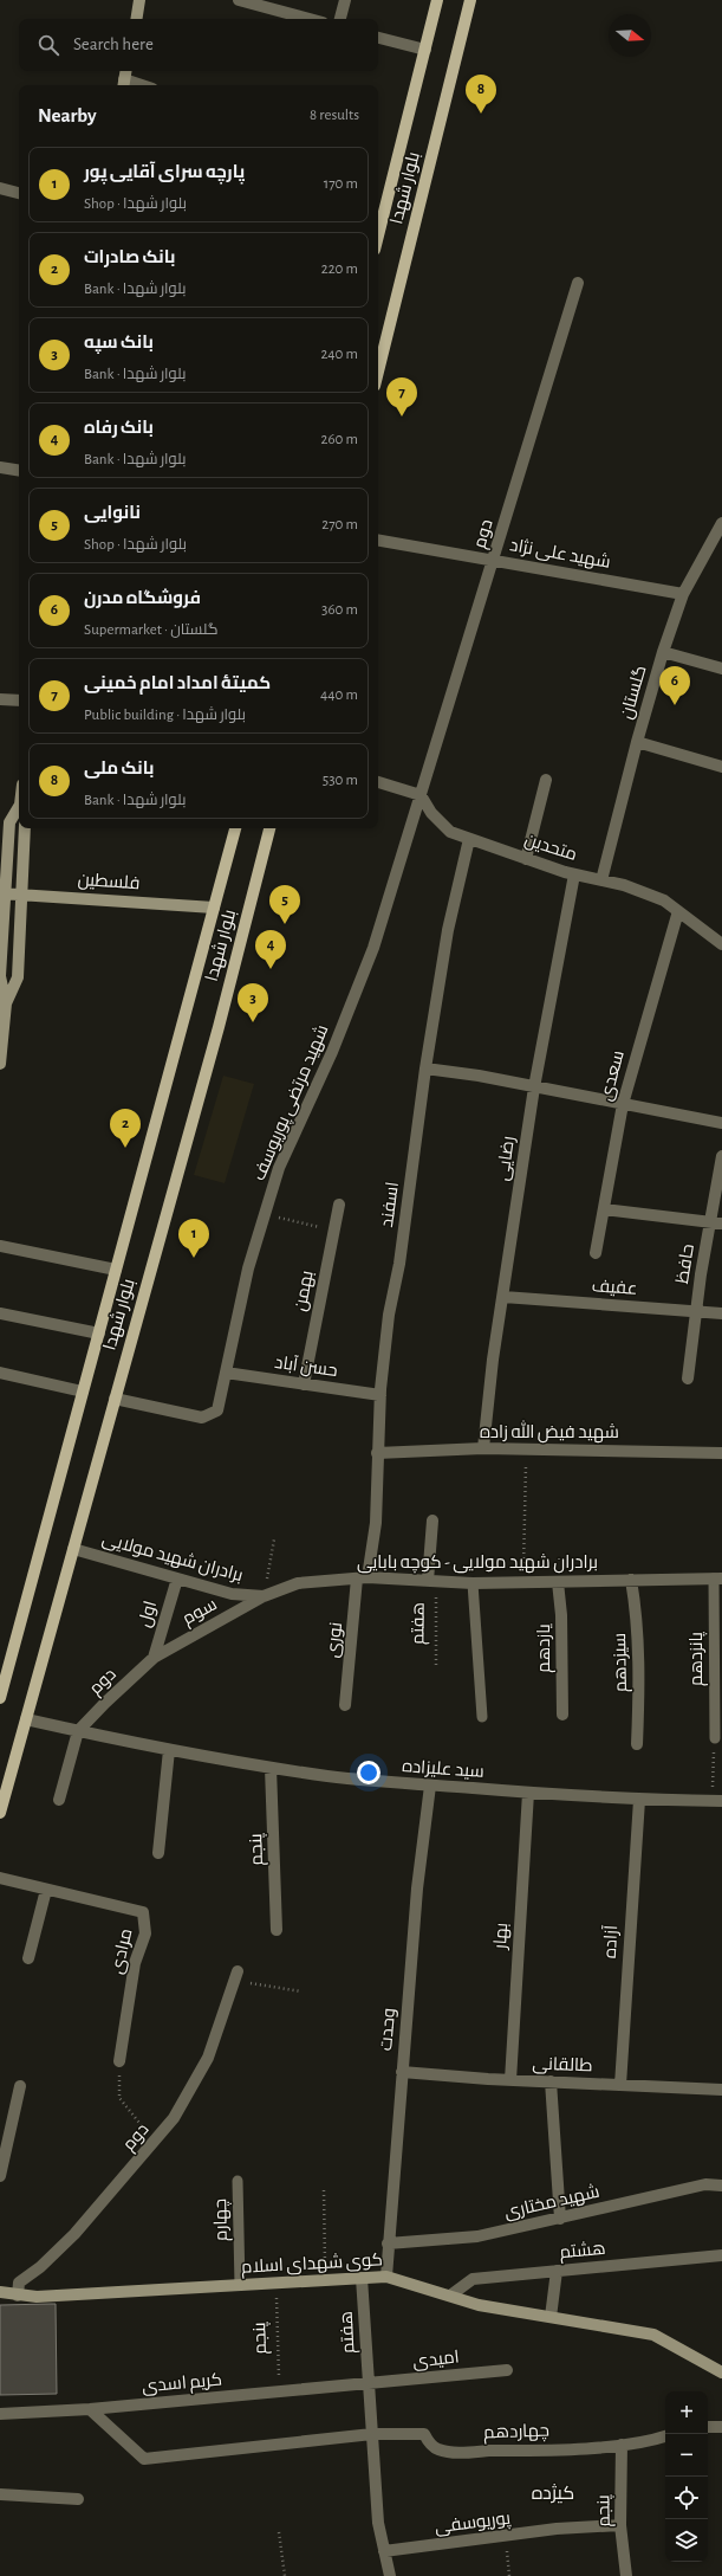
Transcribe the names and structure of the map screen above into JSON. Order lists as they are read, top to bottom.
{
  "streets": {
    "main road": ["بلوار شهدا", "فلسطین", "کوی شهدای اسلام"],
    "street": [
      "دوم",
      "شهید علی نژاد",
      "گلستان",
      "متحدین",
      "سعدی",
      "شهید مرتضی پوریوسف",
      "رضایی",
      "اسفند",
      "حافظ",
      "عفیف",
      "بهمن",
      "حسن آباد",
      "شهید فیض الله زاده",
      "برادران شهید مولایی",
      "برادران شهید مولایی - کوچه بابایی",
      "سوم",
      "اول",
      "هفتم",
      "نوری",
      "یازدهم",
      "سیزدهم",
      "سید علیزاده",
      "پنجم",
      "بهار",
      "آزاده",
      "مرادی",
      "وحدت",
      "طالقانی",
      "شهید مختاری",
      "هشتم",
      "امیدی",
      "کریم اسدی",
      "چهاردهم",
      "پوریوسفی"
    ],
    "lane": ["پانزدهم", "چهارم"]
  },
  "crossings": [
    ["بلوار شهدا", "فلسطین"],
    ["بلوار شهدا", "شهید مرتضی پوریوسف"],
    ["بلوار شهدا", "برادران شهید مولایی"],
    ["بلوار شهدا", "سید علیزاده"],
    ["دوم", "شهید علی نژاد"],
    ["دوم", "متحدین"],
    ["دوم", "شهید مرتضی پوریوسف"],
    ["دوم", "سوم"],
    ["دوم", "اول"],
    ["دوم", "سید علیزاده"],
    ["دوم", "کوی شهدای اسلام"],
    ["شهید علی نژاد", "گلستان"],
    ["گلستان", "متحدین"],
    ["متحدین", "سعدی"],
    ["متحدین", "شهید مرتضی پوریوسف"],
    ["متحدین", "رضایی"],
    ["متحدین", "اسفند"],
    ["شهید مرتضی پوریوسف", "حسن آباد"],
    ["رضایی", "عفیف"],
    ["رضایی", "شهید فیض الله زاده"],
    ["اسفند", "حسن آباد"],
    ["اسفند", "شهید فیض الله زاده"],
    ["اسفند", "برادران شهید مولایی - کوچه بابایی"],
    ["اسفند", "نوری"],
    ["حافظ", "عفیف"],
    ["بهمن", "حسن آباد"],
    ["برادران شهید مولایی", "برادران شهید مولایی - کوچه بابایی"],
    ["برادران شهید مولایی", "سوم"],
    ["برادران شهید مولایی", "اول"],
    ["برادران شهید مولایی - کوچه بابایی", "سوم"],
    ["برادران شهید مولایی - کوچه بابایی", "هفتم"],
    ["برادران شهید مولایی - کوچه بابایی", "نوری"],
    ["برادران شهید مولایی - کوچه بابایی", "یازدهم"],
    ["برادران شهید مولایی - کوچه بابایی", "پانزدهم"],
    ["برادران شهید مولایی - کوچه بابایی", "سیزدهم"],
    ["سوم", "اول"],
    ["هفتم", "کوی شهدای اسلام"],
    ["هفتم", "امیدی"],
    ["هفتم", "کریم اسدی"],
    ["سید علیزاده", "پنجم"],
    ["سید علیزاده", "بهار"],
    ["سید علیزاده", "آزاده"],
    ["سید علیزاده", "وحدت"],
    ["پنجم", "کوی شهدای اسلام"],
    ["پنجم", "کریم اسدی"],
    ["پنجم", "چهاردهم"],
    ["پنجم", "پوریوسفی"],
    ["بهار", "طالقانی"],
    ["آزاده", "طالقانی"],
    ["وحدت", "طالقانی"],
    ["وحدت", "شهید مختاری"],
    ["وحدت", "کوی شهدای اسلام"],
    ["چهارم", "کوی شهدای اسلام"],
    ["هشتم", "کوی شهدای اسلام"],
    ["امیدی", "کریم اسدی"],
    ["کریم اسدی", "چهاردهم"]
  ],
  "districts": ["کیژده"],
  "north": "right",
  "page": {
    "search": "Search here",
    "pins": [
      "8",
      "7",
      "6",
      "5",
      "4",
      "3",
      "2",
      "1"
    ],
    "heading": ["Nearby", "8 results"],
    "list": [
      {
        "mark": "1",
        "name": "پارچه سرای آقایی پور",
        "note": "Shop · بلوار شهدا",
        "value": "170 m"
      },
      {
        "mark": "2",
        "name": "بانک صادرات",
        "note": "Bank · بلوار شهدا",
        "value": "220 m"
      },
      {
        "mark": "3",
        "name": "بانک سپه",
        "note": "Bank · بلوار شهدا",
        "value": "240 m"
      },
      {
        "mark": "4",
        "name": "بانک رفاه",
        "note": "Bank · بلوار شهدا",
        "value": "260 m"
      },
      {
        "mark": "5",
        "name": "نانوایی",
        "note": "Shop · بلوار شهدا",
        "value": "270 m"
      },
      {
        "mark": "6",
        "name": "فروشگاه مدرن",
        "note": "Supermarket · گلستان",
        "value": "360 m"
      },
      {
        "mark": "7",
        "name": "کمیتهٔ امداد امام خمینی",
        "note": "Public building · بلوار شهدا",
        "value": "440 m"
      },
      {
        "mark": "8",
        "name": "بانک ملی",
        "note": "Bank · بلوار شهدا",
        "value": "530 m"
      }
    ],
    "map_buttons": ["+", "−"]
  }
}
